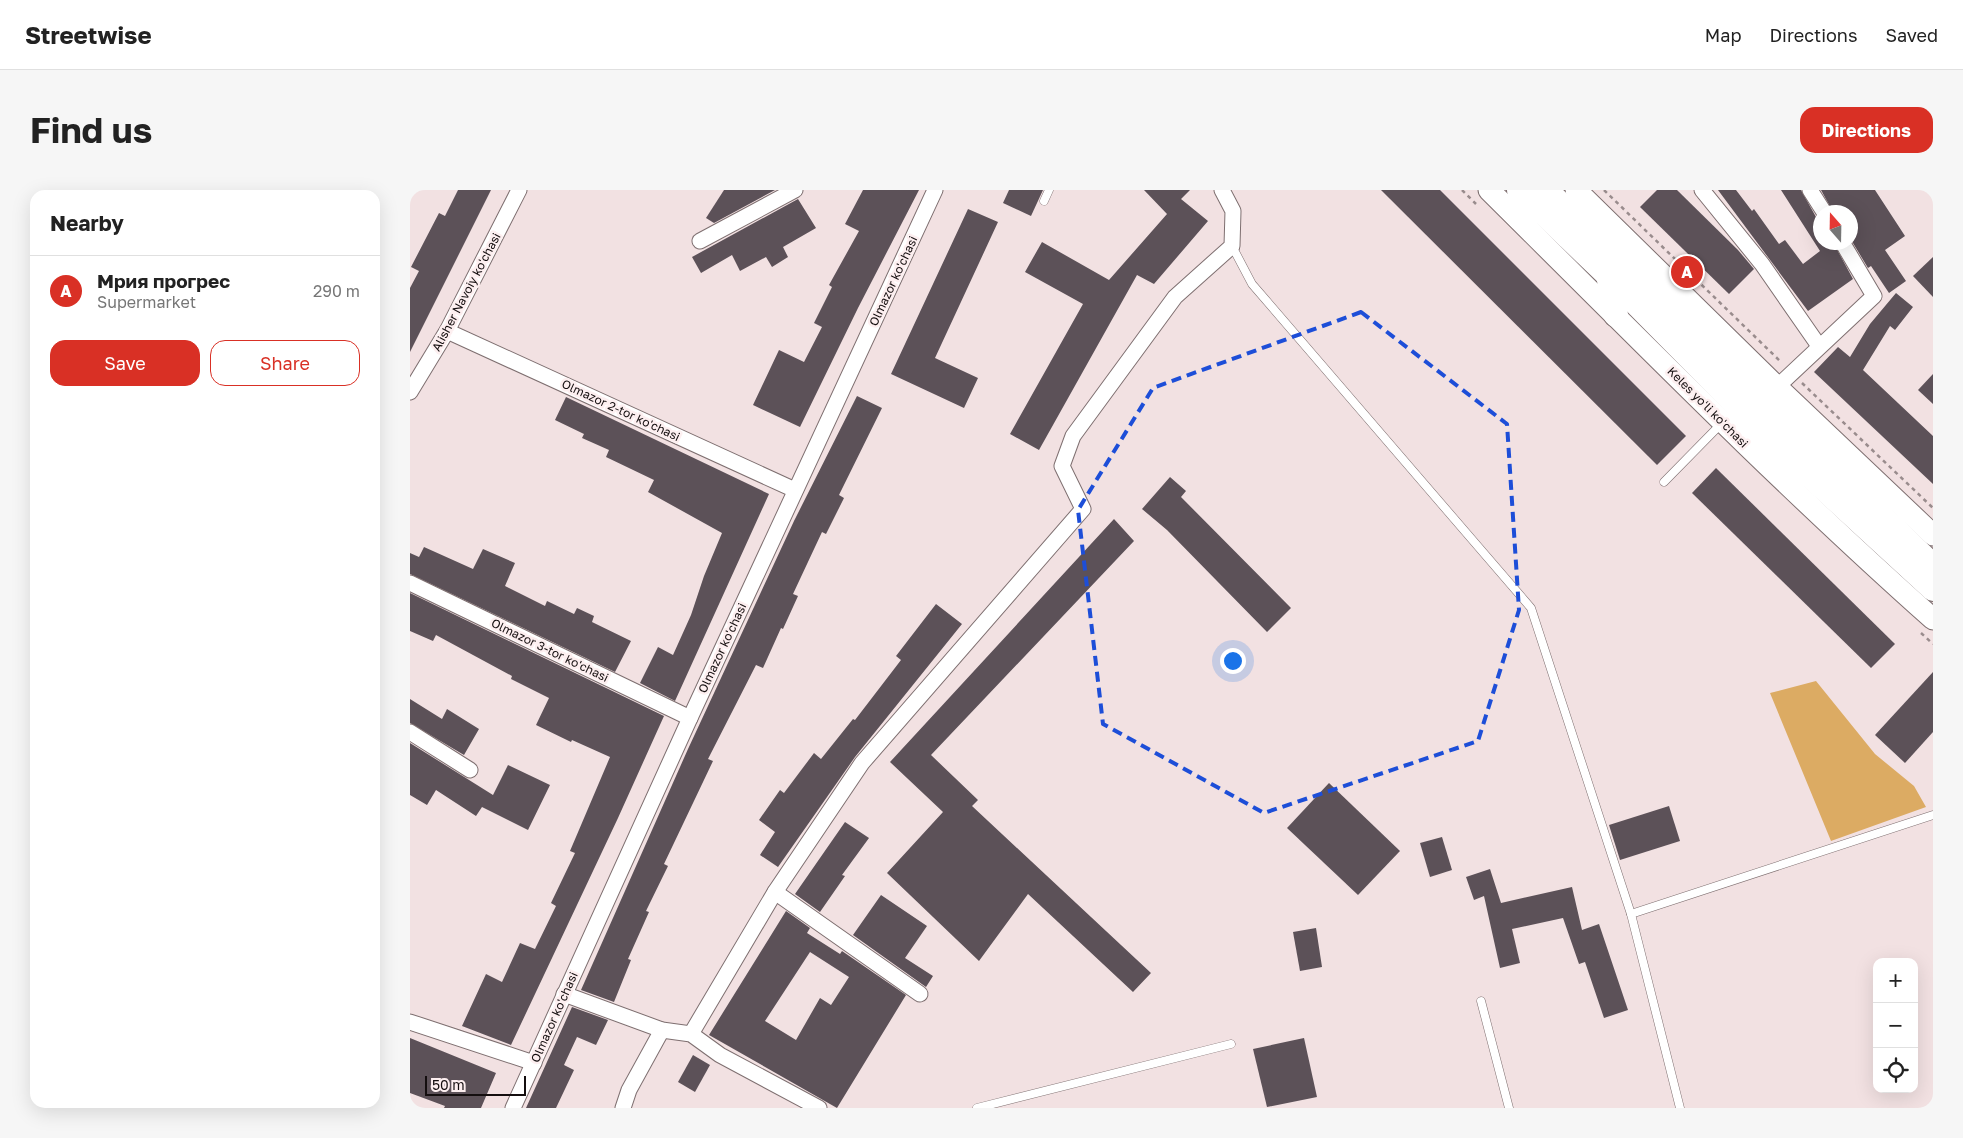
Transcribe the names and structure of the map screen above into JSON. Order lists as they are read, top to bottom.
{
  "streets": {
    "main road": ["Keles yoʻli koʻchasi"],
    "street": [
      "Olmazor ko'chasi",
      "Alisher Navoiy ko'chasi",
      "Olmazor 2-tor ko'chasi",
      "Olmazor 3-tor ko'chasi"
    ]
  },
  "crossings": [
    ["Olmazor ko'chasi", "Olmazor 2-tor ko'chasi"],
    ["Olmazor ko'chasi", "Olmazor 3-tor ko'chasi"],
    ["Alisher Navoiy ko'chasi", "Olmazor 2-tor ko'chasi"]
  ],
  "scale_bar": "50 m",
  "north": "top",
  "page": {
    "header": "Streetwise",
    "nav": ["Map", "Directions", "Saved"],
    "buttons": [
      "Directions",
      ["Save", "Share"]
    ],
    "title": "Find us",
    "heading": "Nearby",
    "pins": "A",
    "list": [
      {
        "mark": "A",
        "name": "Мрия прогрес",
        "note": "Supermarket",
        "value": "290 m"
      }
    ],
    "map_buttons": ["+", "−"],
    "scale": "50 m"
  }
}
